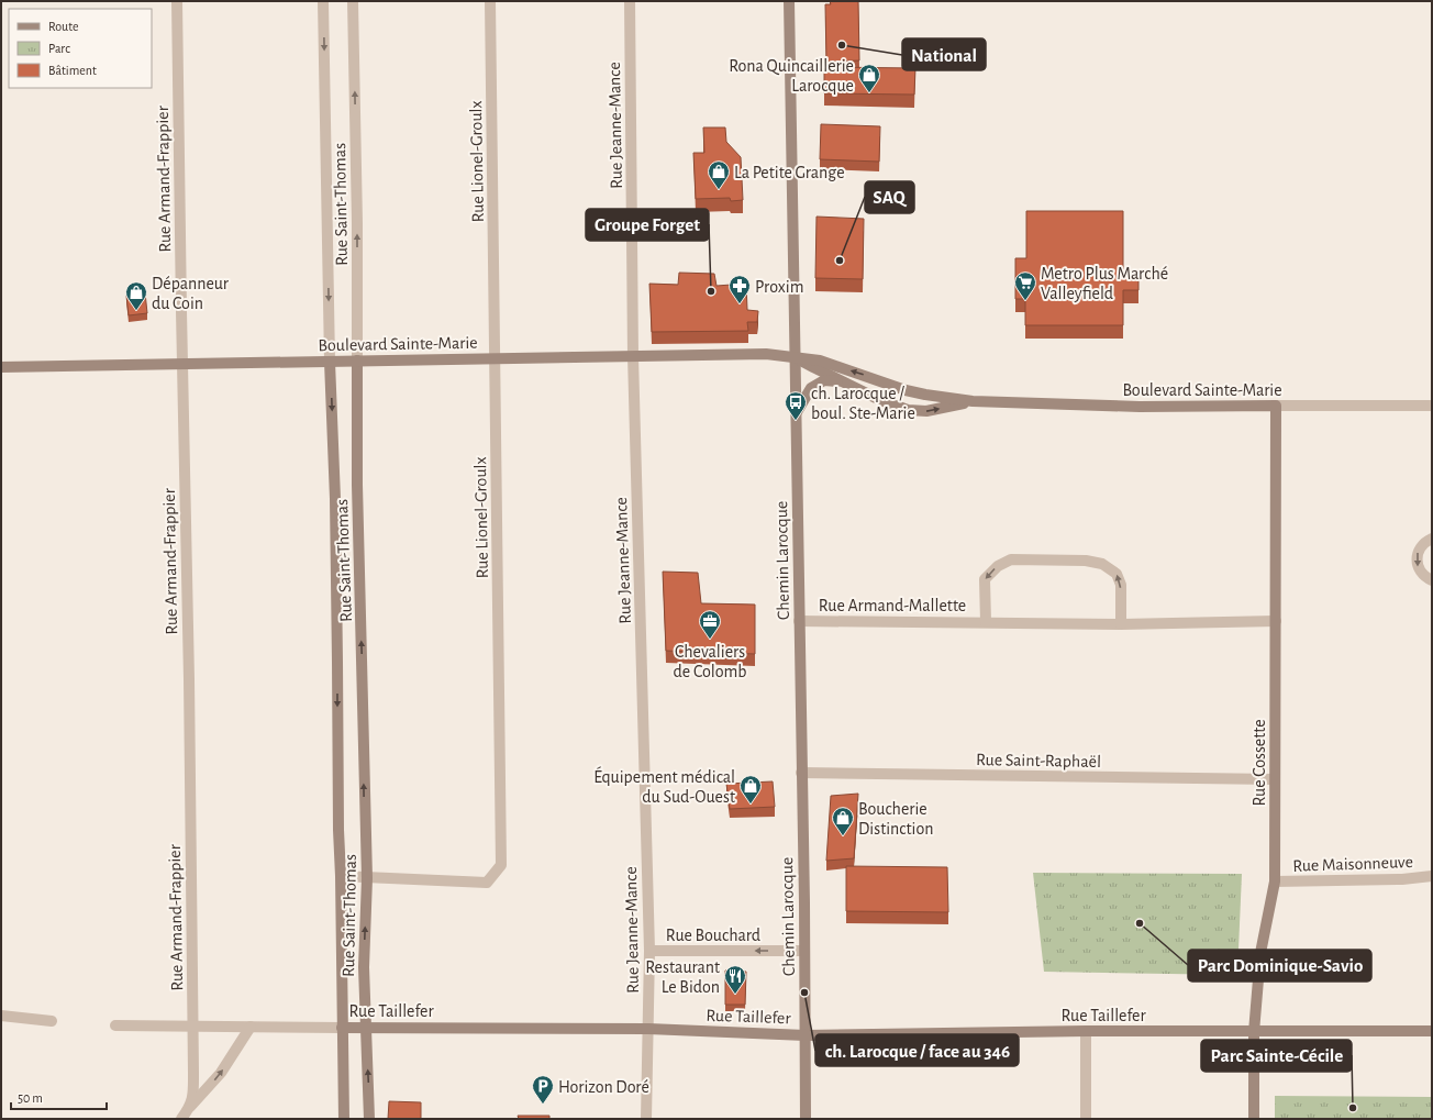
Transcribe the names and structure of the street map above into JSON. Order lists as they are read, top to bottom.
{
  "streets": {
    "street": [
      "Rue Jeanne-Mance",
      "Rue Lionel-Groulx",
      "Rue Armand-Frappier",
      "Rue Saint-Thomas",
      "Boulevard Sainte-Marie",
      "Chemin Larocque",
      "Rue Armand-Mallette",
      "Rue Saint-Raphaël",
      "Rue Cossette",
      "Rue Maisonneuve",
      "Rue Bouchard",
      "Rue Taillefer"
    ]
  },
  "crossings": [
    ["Rue Jeanne-Mance", "Boulevard Sainte-Marie"],
    ["Rue Jeanne-Mance", "Rue Bouchard"],
    ["Rue Jeanne-Mance", "Rue Taillefer"],
    ["Rue Lionel-Groulx", "Rue Saint-Thomas"],
    ["Rue Lionel-Groulx", "Boulevard Sainte-Marie"],
    ["Rue Armand-Frappier", "Boulevard Sainte-Marie"],
    ["Rue Armand-Frappier", "Rue Taillefer"],
    ["Rue Saint-Thomas", "Boulevard Sainte-Marie"],
    ["Rue Saint-Thomas", "Rue Taillefer"],
    ["Boulevard Sainte-Marie", "Chemin Larocque"],
    ["Boulevard Sainte-Marie", "Rue Cossette"],
    ["Chemin Larocque", "Rue Armand-Mallette"],
    ["Chemin Larocque", "Rue Saint-Raphaël"],
    ["Chemin Larocque", "Rue Bouchard"],
    ["Chemin Larocque", "Rue Taillefer"],
    ["Rue Armand-Mallette", "Rue Cossette"],
    ["Rue Saint-Raphaël", "Rue Cossette"],
    ["Rue Cossette", "Rue Maisonneuve"],
    ["Rue Cossette", "Rue Taillefer"]
  ],
  "one_way": ["Rue Bouchard"],
  "places": {
    "other": [
      "National",
      "SAQ",
      "Groupe Forget",
      "Parc Dominique-Savio",
      "ch. Larocque / face au 346",
      "Parc Sainte-Cécile"
    ],
    "shop": [
      "Rona Quincaillerie Larocque",
      "La Petite Grange",
      "Dépanneur du Coin",
      "Équipement médical du Sud-Ouest",
      "Boucherie Distinction"
    ],
    "supermarket": ["Metro Plus Marché Valleyfield"],
    "pharmacy": ["Proxim"],
    "bus stop": ["ch. Larocque / boul. Ste-Marie"],
    "office": ["Chevaliers de Colomb"],
    "restaurant": ["Restaurant Le Bidon"],
    "parking": ["Horizon Doré"]
  },
  "legend": ["Route", "Parc", "Bâtiment"],
  "scale_bar": "50 m"
}
